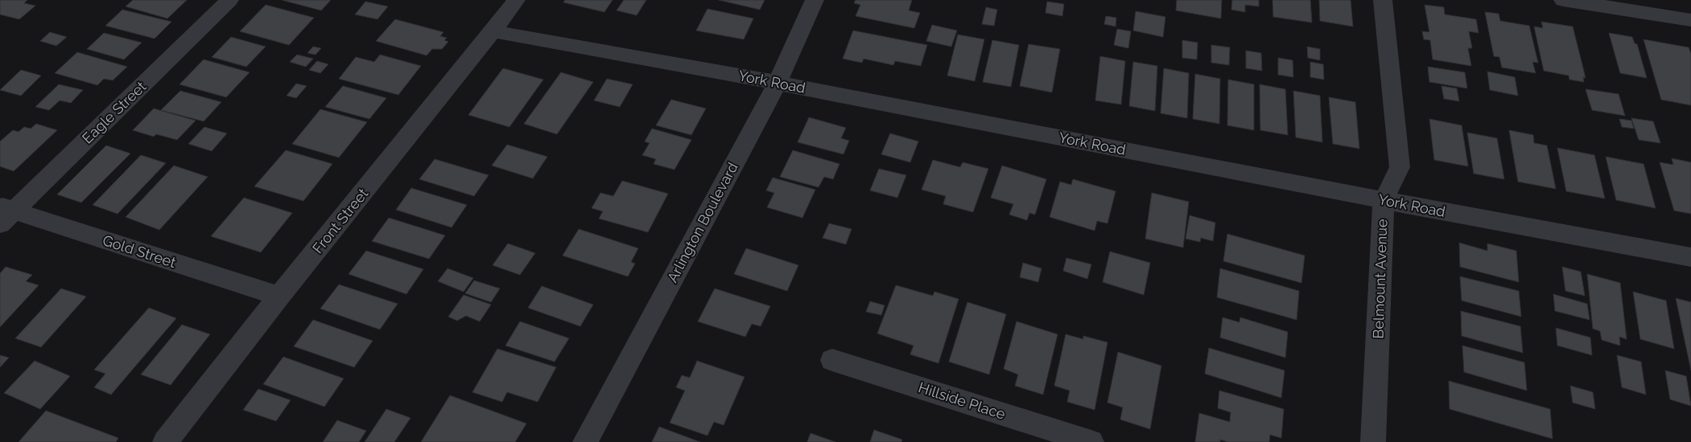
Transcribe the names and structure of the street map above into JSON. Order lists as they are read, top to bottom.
{
  "streets": {
    "street": [
      "York Road",
      "Eagle Street",
      "Front Street",
      "Arlington Boulevard",
      "Gold Street",
      "Belmount Avenue",
      "Hillside Place"
    ]
  },
  "crossings": [
    ["York Road", "Front Street"],
    ["York Road", "Arlington Boulevard"],
    ["York Road", "Belmount Avenue"],
    ["Eagle Street", "Gold Street"],
    ["Front Street", "Gold Street"]
  ]
}
